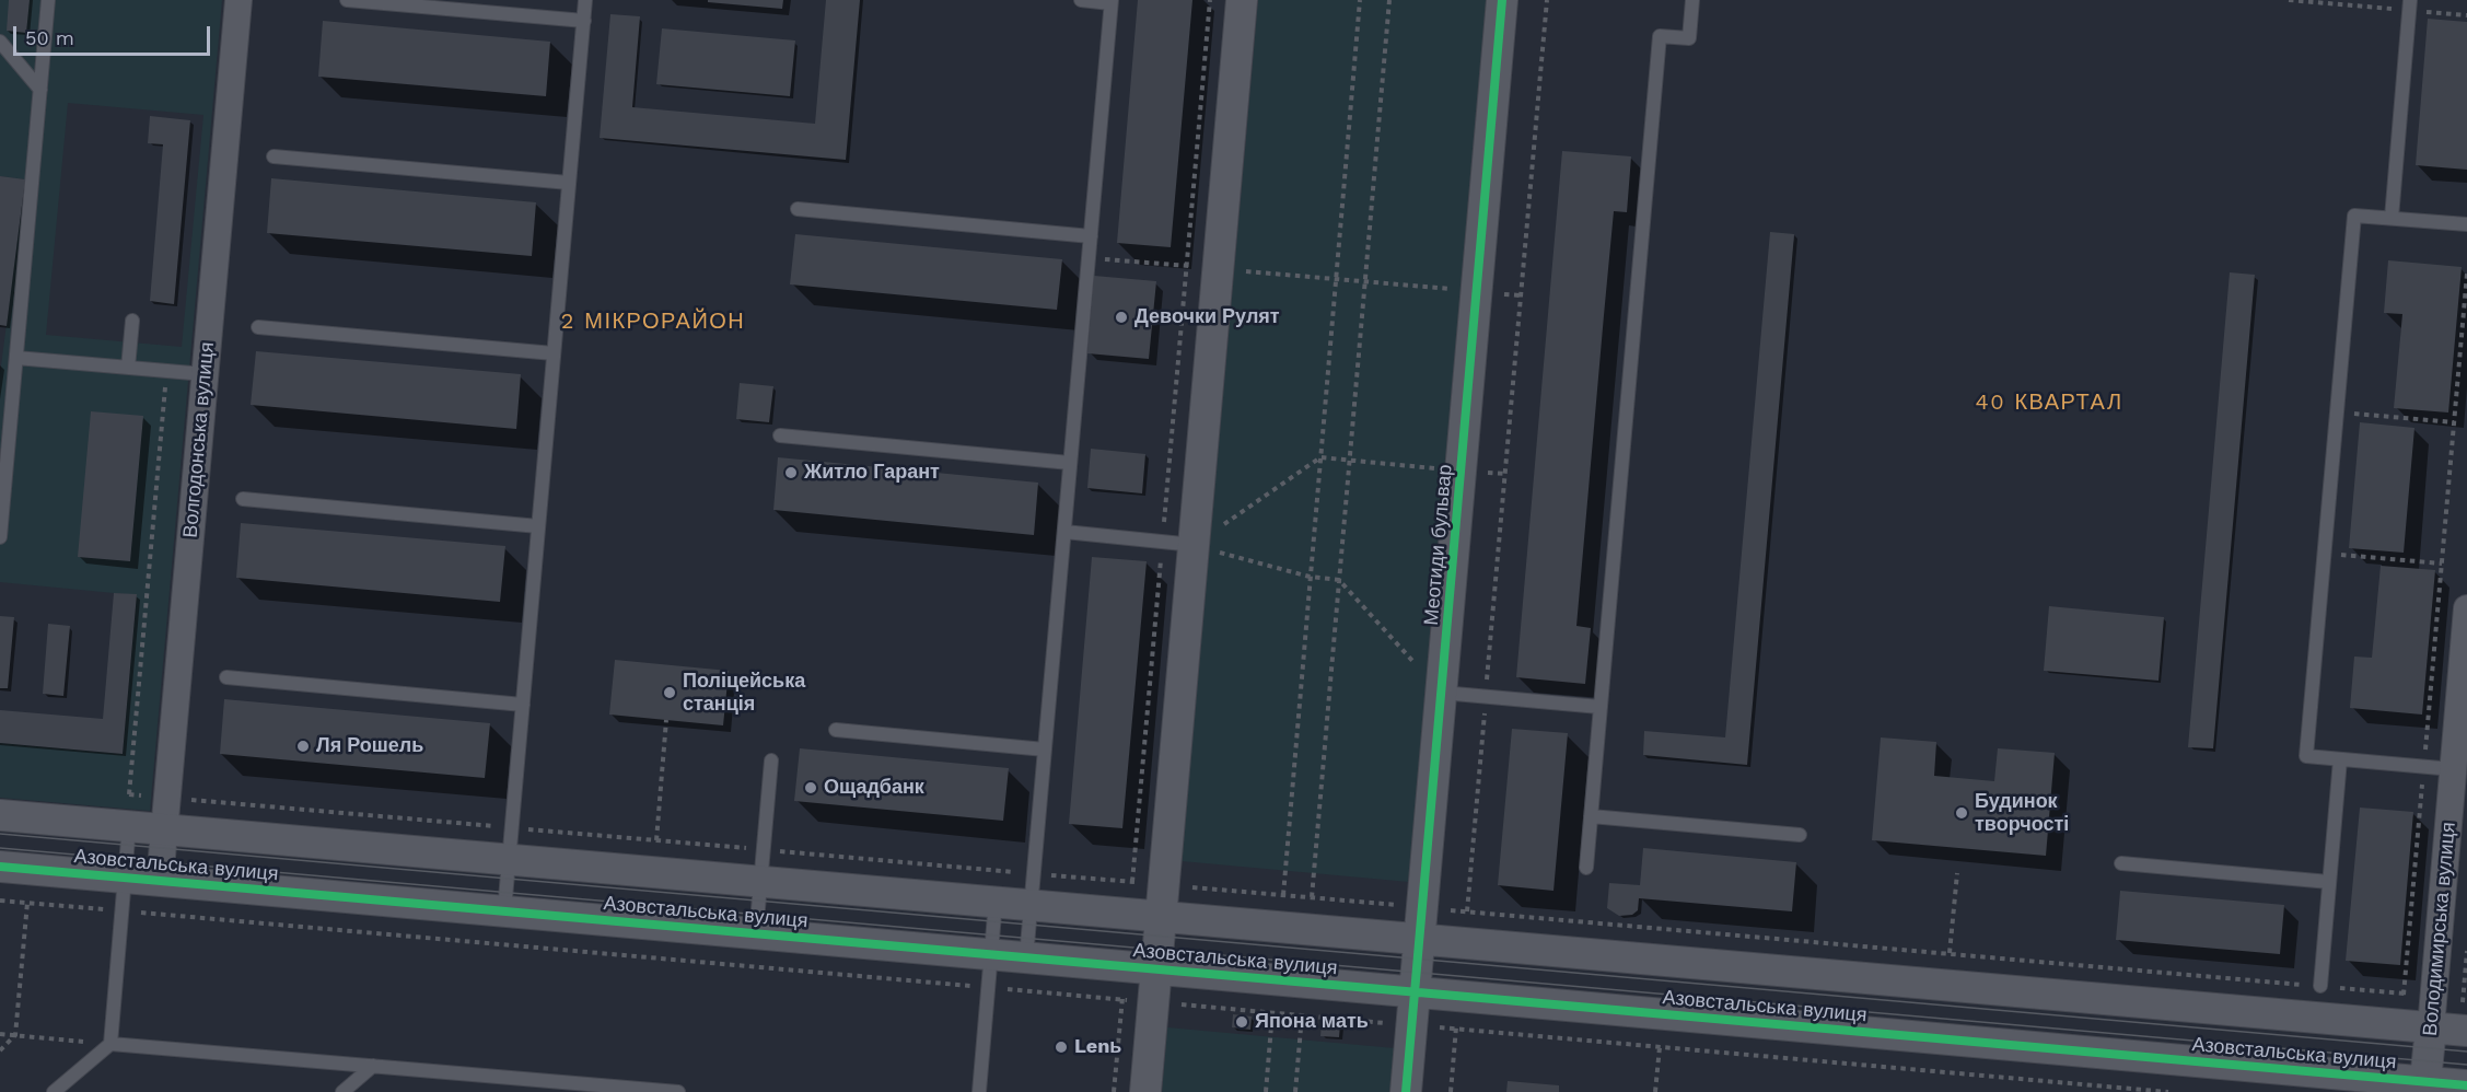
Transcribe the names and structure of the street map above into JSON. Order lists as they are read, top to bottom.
{
  "streets": {
    "street": [
      "Волгодонська вулиця",
      "Меотиди бульвар",
      "Азовстальська вулиця",
      "Володимирська вулиця"
    ]
  },
  "crossings": [
    ["Волгодонська вулиця", "Азовстальська вулиця"],
    ["Меотиди бульвар", "Азовстальська вулиця"],
    ["Азовстальська вулиця", "Володимирська вулиця"]
  ],
  "districts": ["2 МІКРОРАЙОН", "40 КВАРТАЛ"],
  "places": [
    "Девочки Рулят",
    "Житло Гарант",
    "Поліцейська станція",
    "Ля Рошель",
    "Ощадбанк",
    "Будинок творчості",
    "Япона мать",
    "Lenь"
  ],
  "scale_bar": "50 m"
}
